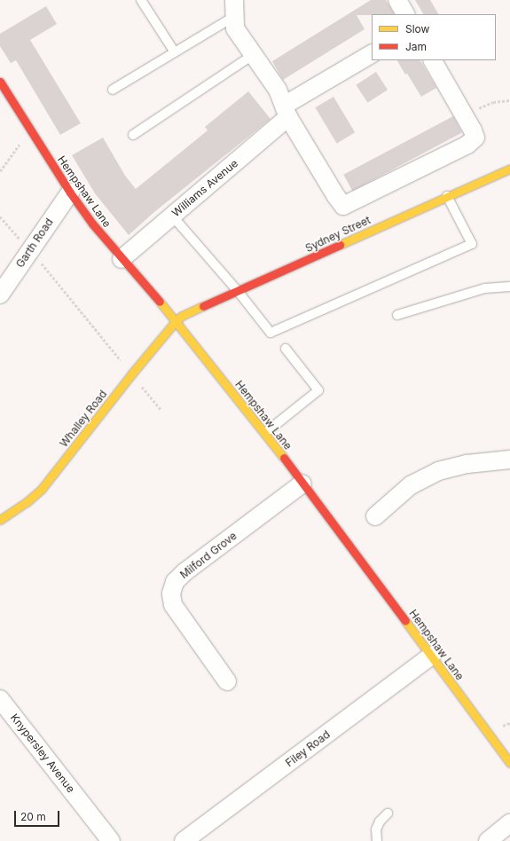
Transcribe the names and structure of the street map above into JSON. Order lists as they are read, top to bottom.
{
  "streets": {
    "street": [
      "Williams Avenue",
      "Hempshaw Lane",
      "Sydney Street",
      "Garth Road",
      "Whalley Road",
      "Milford Grove",
      "Filey Road",
      "Knypersley Avenue"
    ]
  },
  "crossings": [
    ["Williams Avenue", "Hempshaw Lane"],
    ["Hempshaw Lane", "Sydney Street"],
    ["Hempshaw Lane", "Garth Road"],
    ["Hempshaw Lane", "Whalley Road"],
    ["Hempshaw Lane", "Milford Grove"],
    ["Hempshaw Lane", "Filey Road"],
    ["Sydney Street", "Whalley Road"]
  ],
  "legend": ["Slow", "Jam"],
  "scale_bar": "20 m"
}
